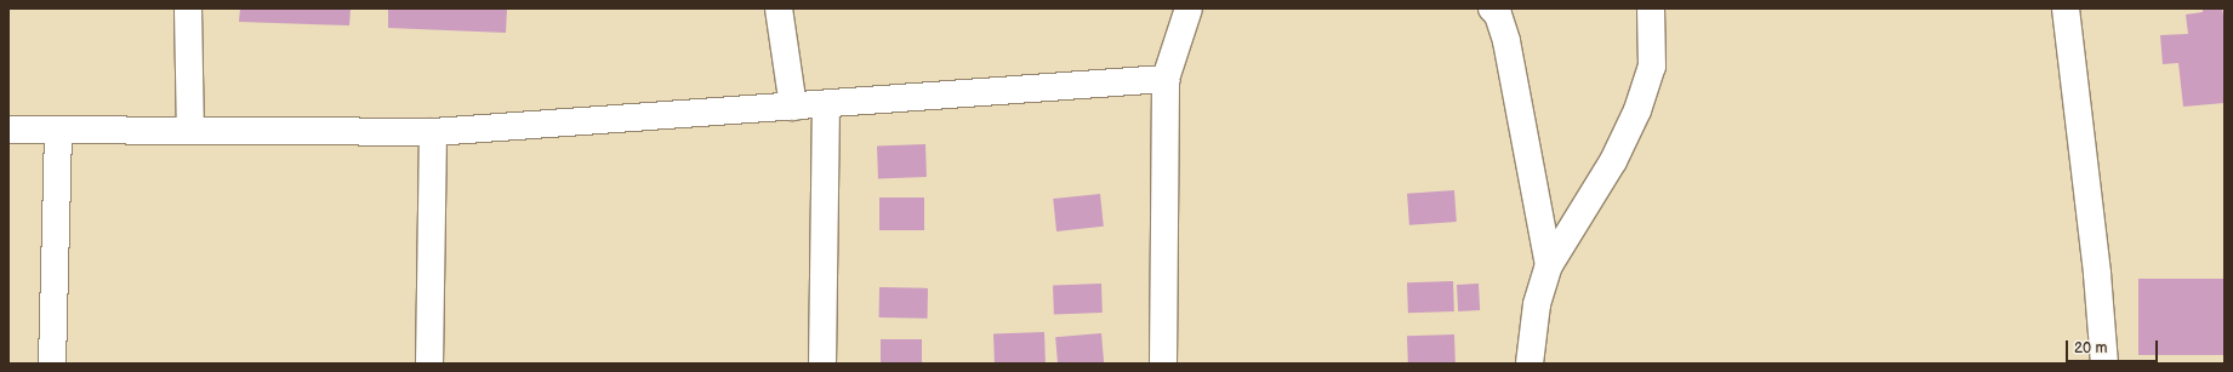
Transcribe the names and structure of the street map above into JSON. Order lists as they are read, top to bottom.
{
  "scale_bar": "20 m"
}
